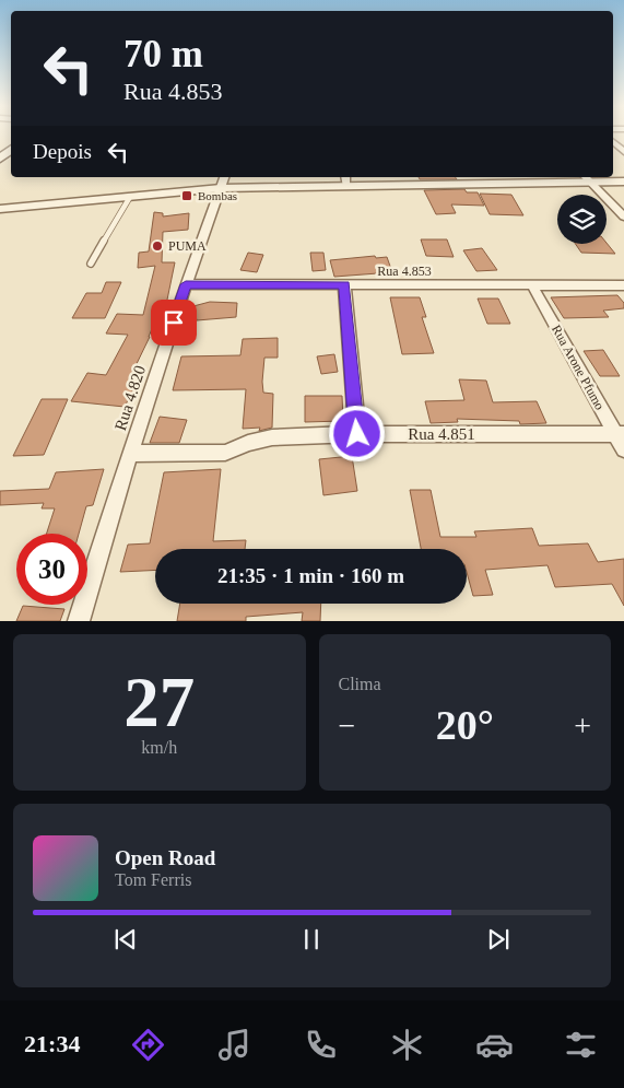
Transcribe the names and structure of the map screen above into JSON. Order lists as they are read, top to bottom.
{
  "streets": {
    "street": [
      "Rua 4.853",
      "Rua Arone Pfumo",
      "Rua 4.820",
      "Rua 4.851"
    ]
  },
  "crossings": [
    ["Rua 4.853", "Rua Arone Pfumo"],
    ["Rua 4.853", "Rua 4.820"],
    ["Rua Arone Pfumo", "Rua 4.851"],
    ["Rua 4.820", "Rua 4.851"]
  ],
  "places": {
    "transit": ["Bombas"],
    "other": ["PUMA"]
  },
  "page": {
    "turn": ["70 m", "Rua 4.853"],
    "then": "Depois",
    "limit": "30",
    "trip": "21:35 · 1 min · 160 m",
    "tile": [
      ["27", "km/h"],
      "Clima"
    ],
    "heat": ["−", "20°", "+"],
    "song": ["Open Road", "Tom Ferris"],
    "tabs": "21:34"
  }
}
